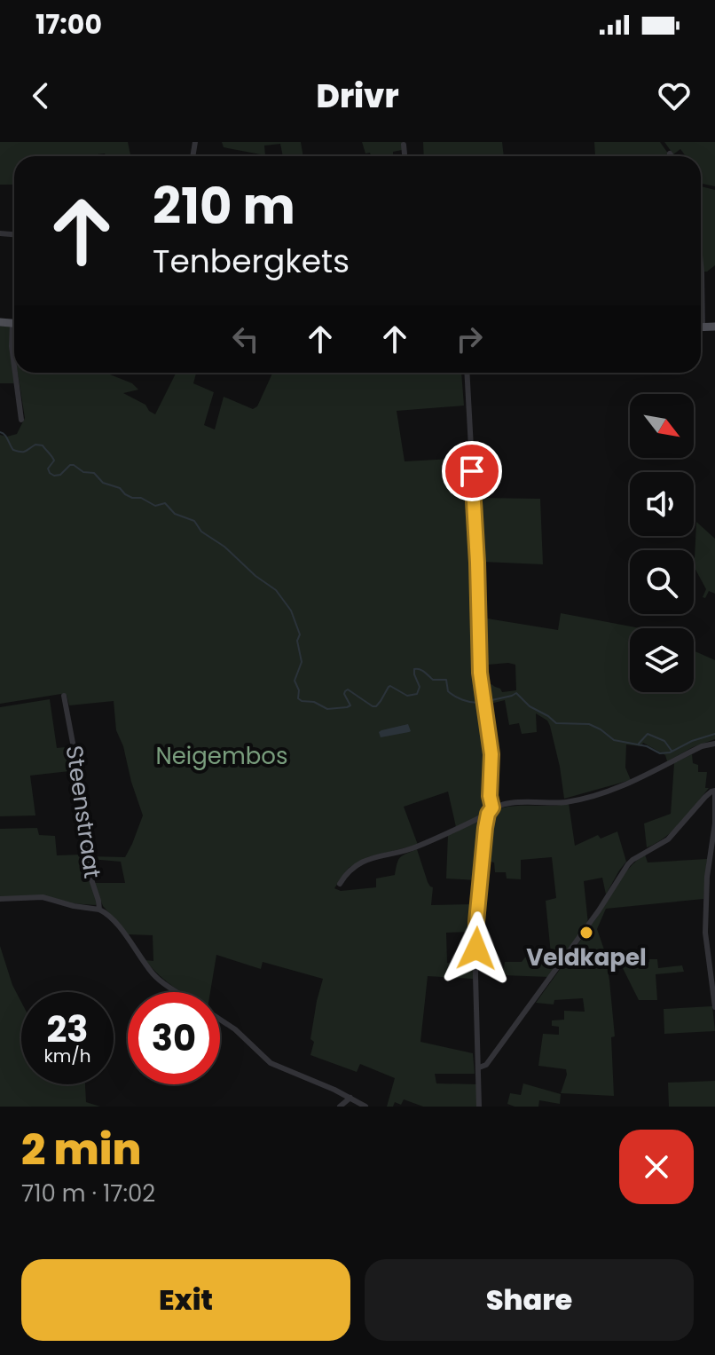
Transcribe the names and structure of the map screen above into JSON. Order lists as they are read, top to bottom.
{
  "streets": {
    "street": ["Steenstraat"]
  },
  "parks": ["Neigembos"],
  "places": ["Veldkapel"],
  "north": "bottom right",
  "page": {
    "status": "17:00",
    "header": "Drivr",
    "turn": ["210 m", "Tenbergkets"],
    "speed": "23 km/h",
    "limit": "30",
    "heading": ["2 min", "710 m · 17:02"],
    "buttons": ["Exit", "Share"]
  }
}
